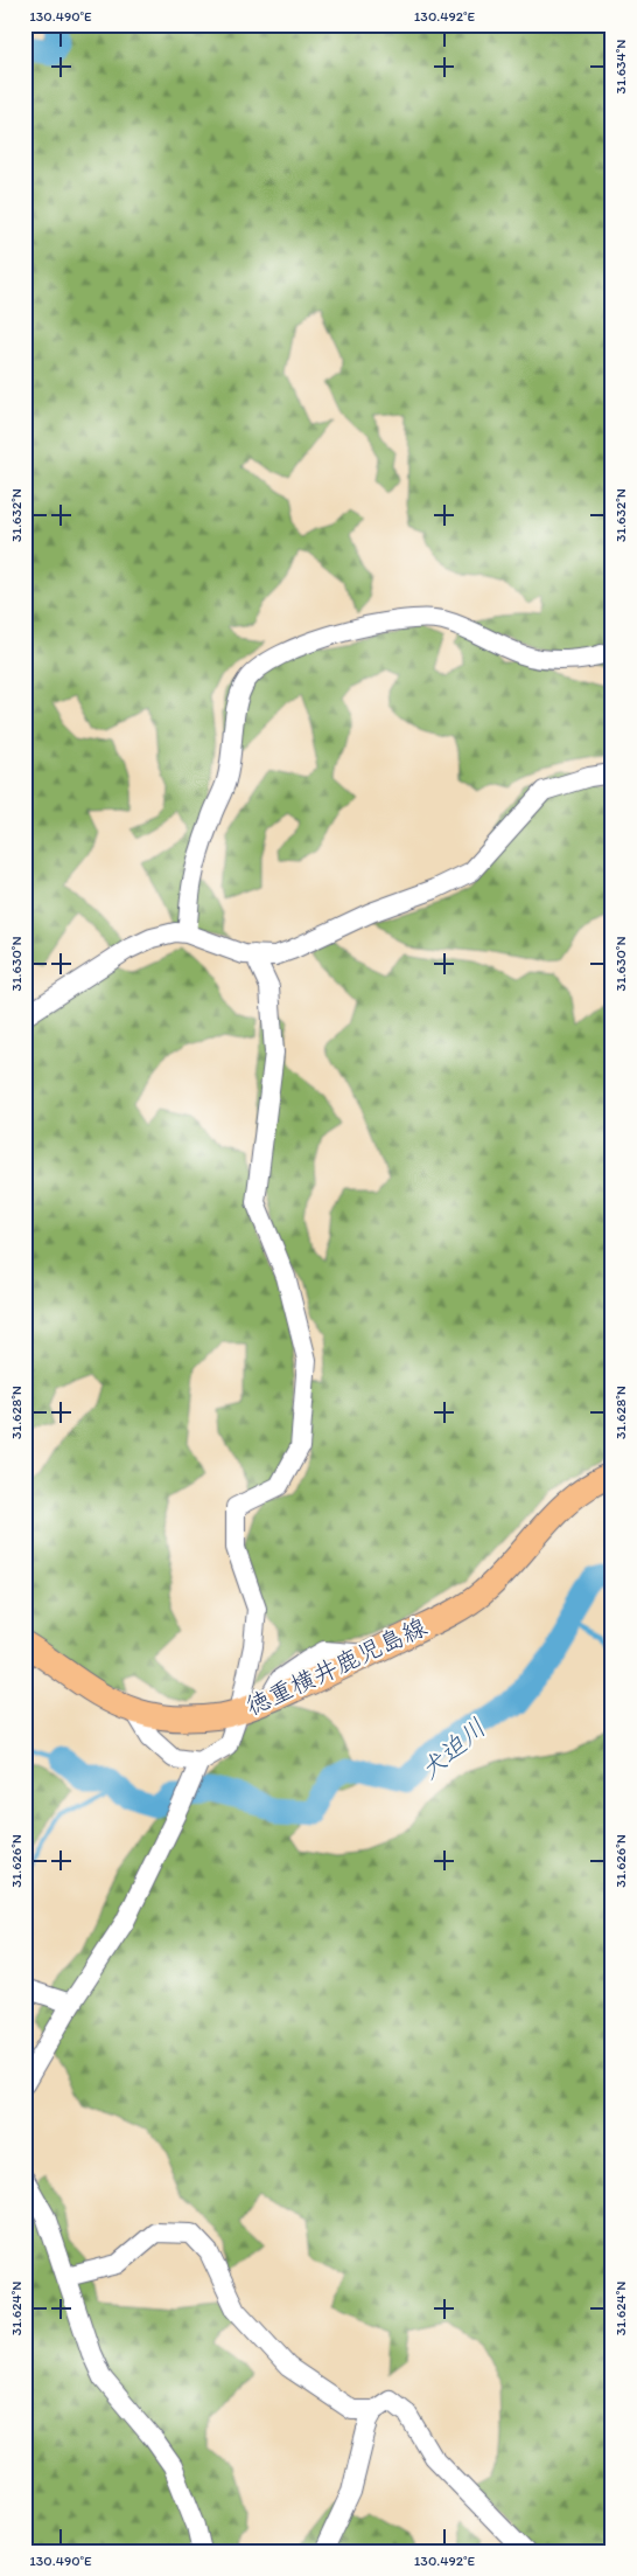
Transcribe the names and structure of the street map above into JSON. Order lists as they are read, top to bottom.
{
  "streets": {
    "main road": ["徳重横井鹿児島線"]
  },
  "water": ["犬迫川"],
  "coordinates": [
    "130.490°E",
    "130.492°E",
    "31.634°N",
    "31.632°N",
    "31.630°N",
    "31.628°N",
    "31.626°N",
    "31.624°N"
  ]
}
